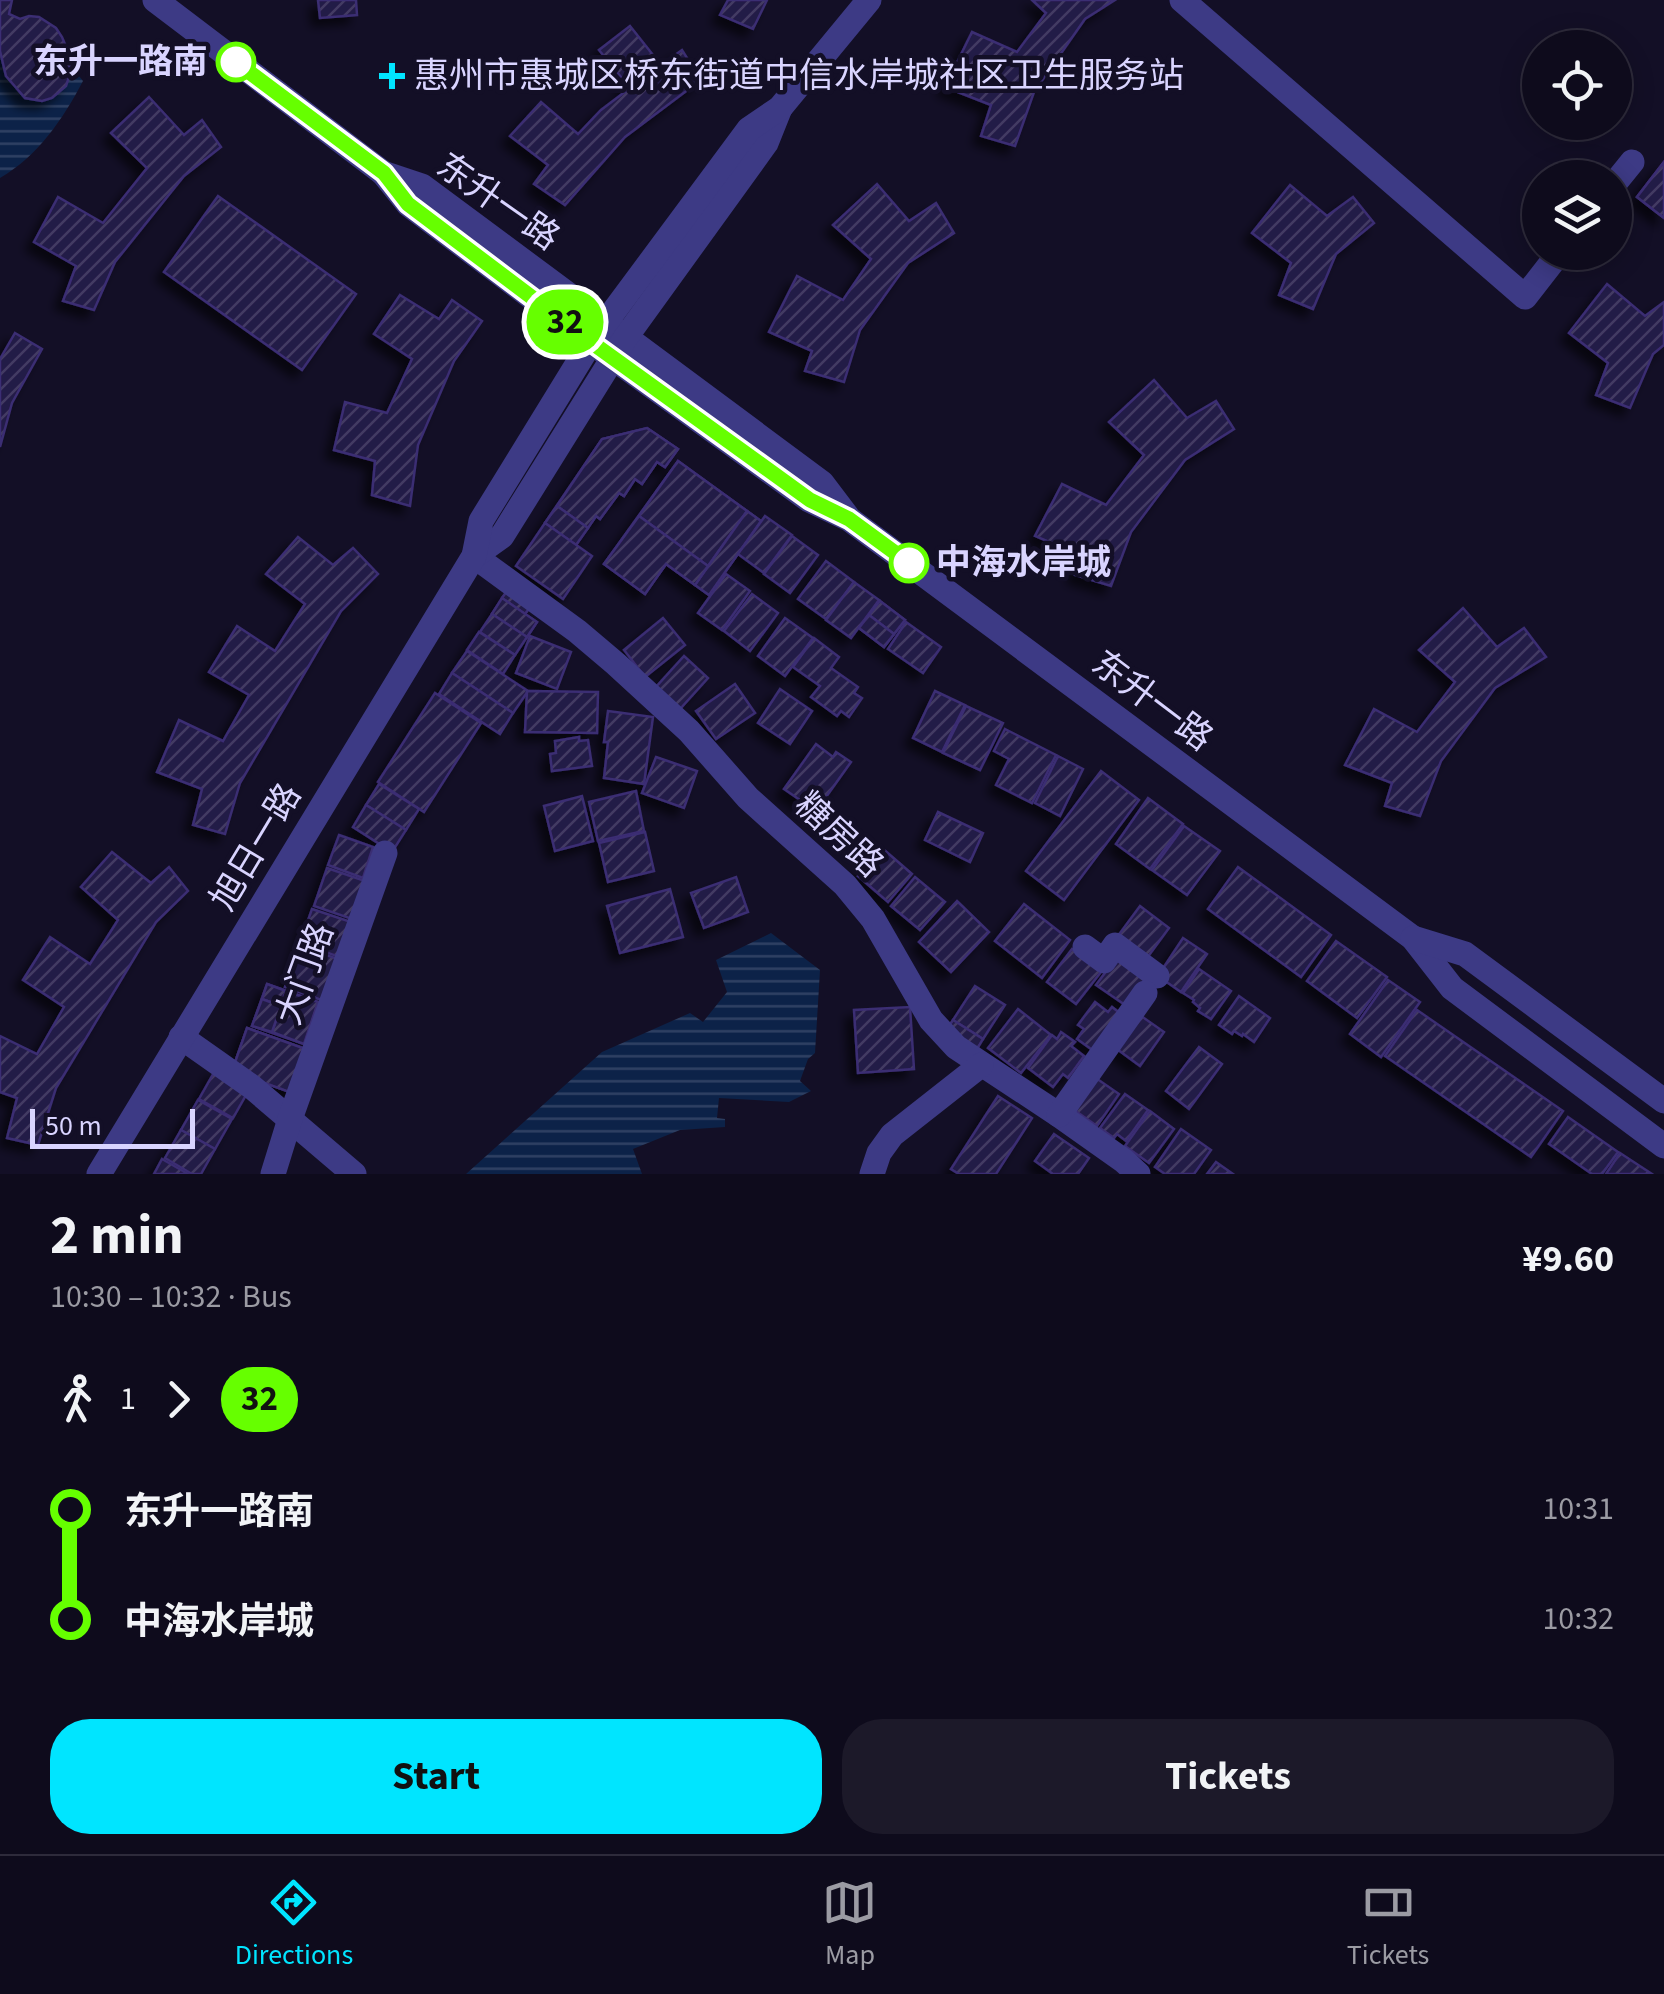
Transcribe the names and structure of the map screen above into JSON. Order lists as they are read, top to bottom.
{
  "streets": {
    "street": [
      "东升一路",
      "糖房路",
      "旭日一路",
      "大门路"
    ]
  },
  "crossings": [
    ["东升一路", "旭日一路"],
    ["糖房路", "旭日一路"]
  ],
  "places": {
    "other": ["东升一路南", "中海水岸城"],
    "health": ["惠州市惠城区桥东街道中信水岸城社区卫生服务站"]
  },
  "lines": ["bus line 32"],
  "scale_bar": "50 m",
  "page": {
    "on_map": "32",
    "scale": "50 m",
    "heading": ["2 min", "10:30 – 10:32 · Bus", "¥9.60"],
    "legs": ["1", "32"],
    "list": [
      {
        "name": "东升一路南",
        "value": "10:31"
      },
      {
        "name": "中海水岸城",
        "value": "10:32"
      }
    ],
    "buttons": ["Start", "Tickets"],
    "tabs": ["Directions", "Map", "Tickets"]
  }
}
